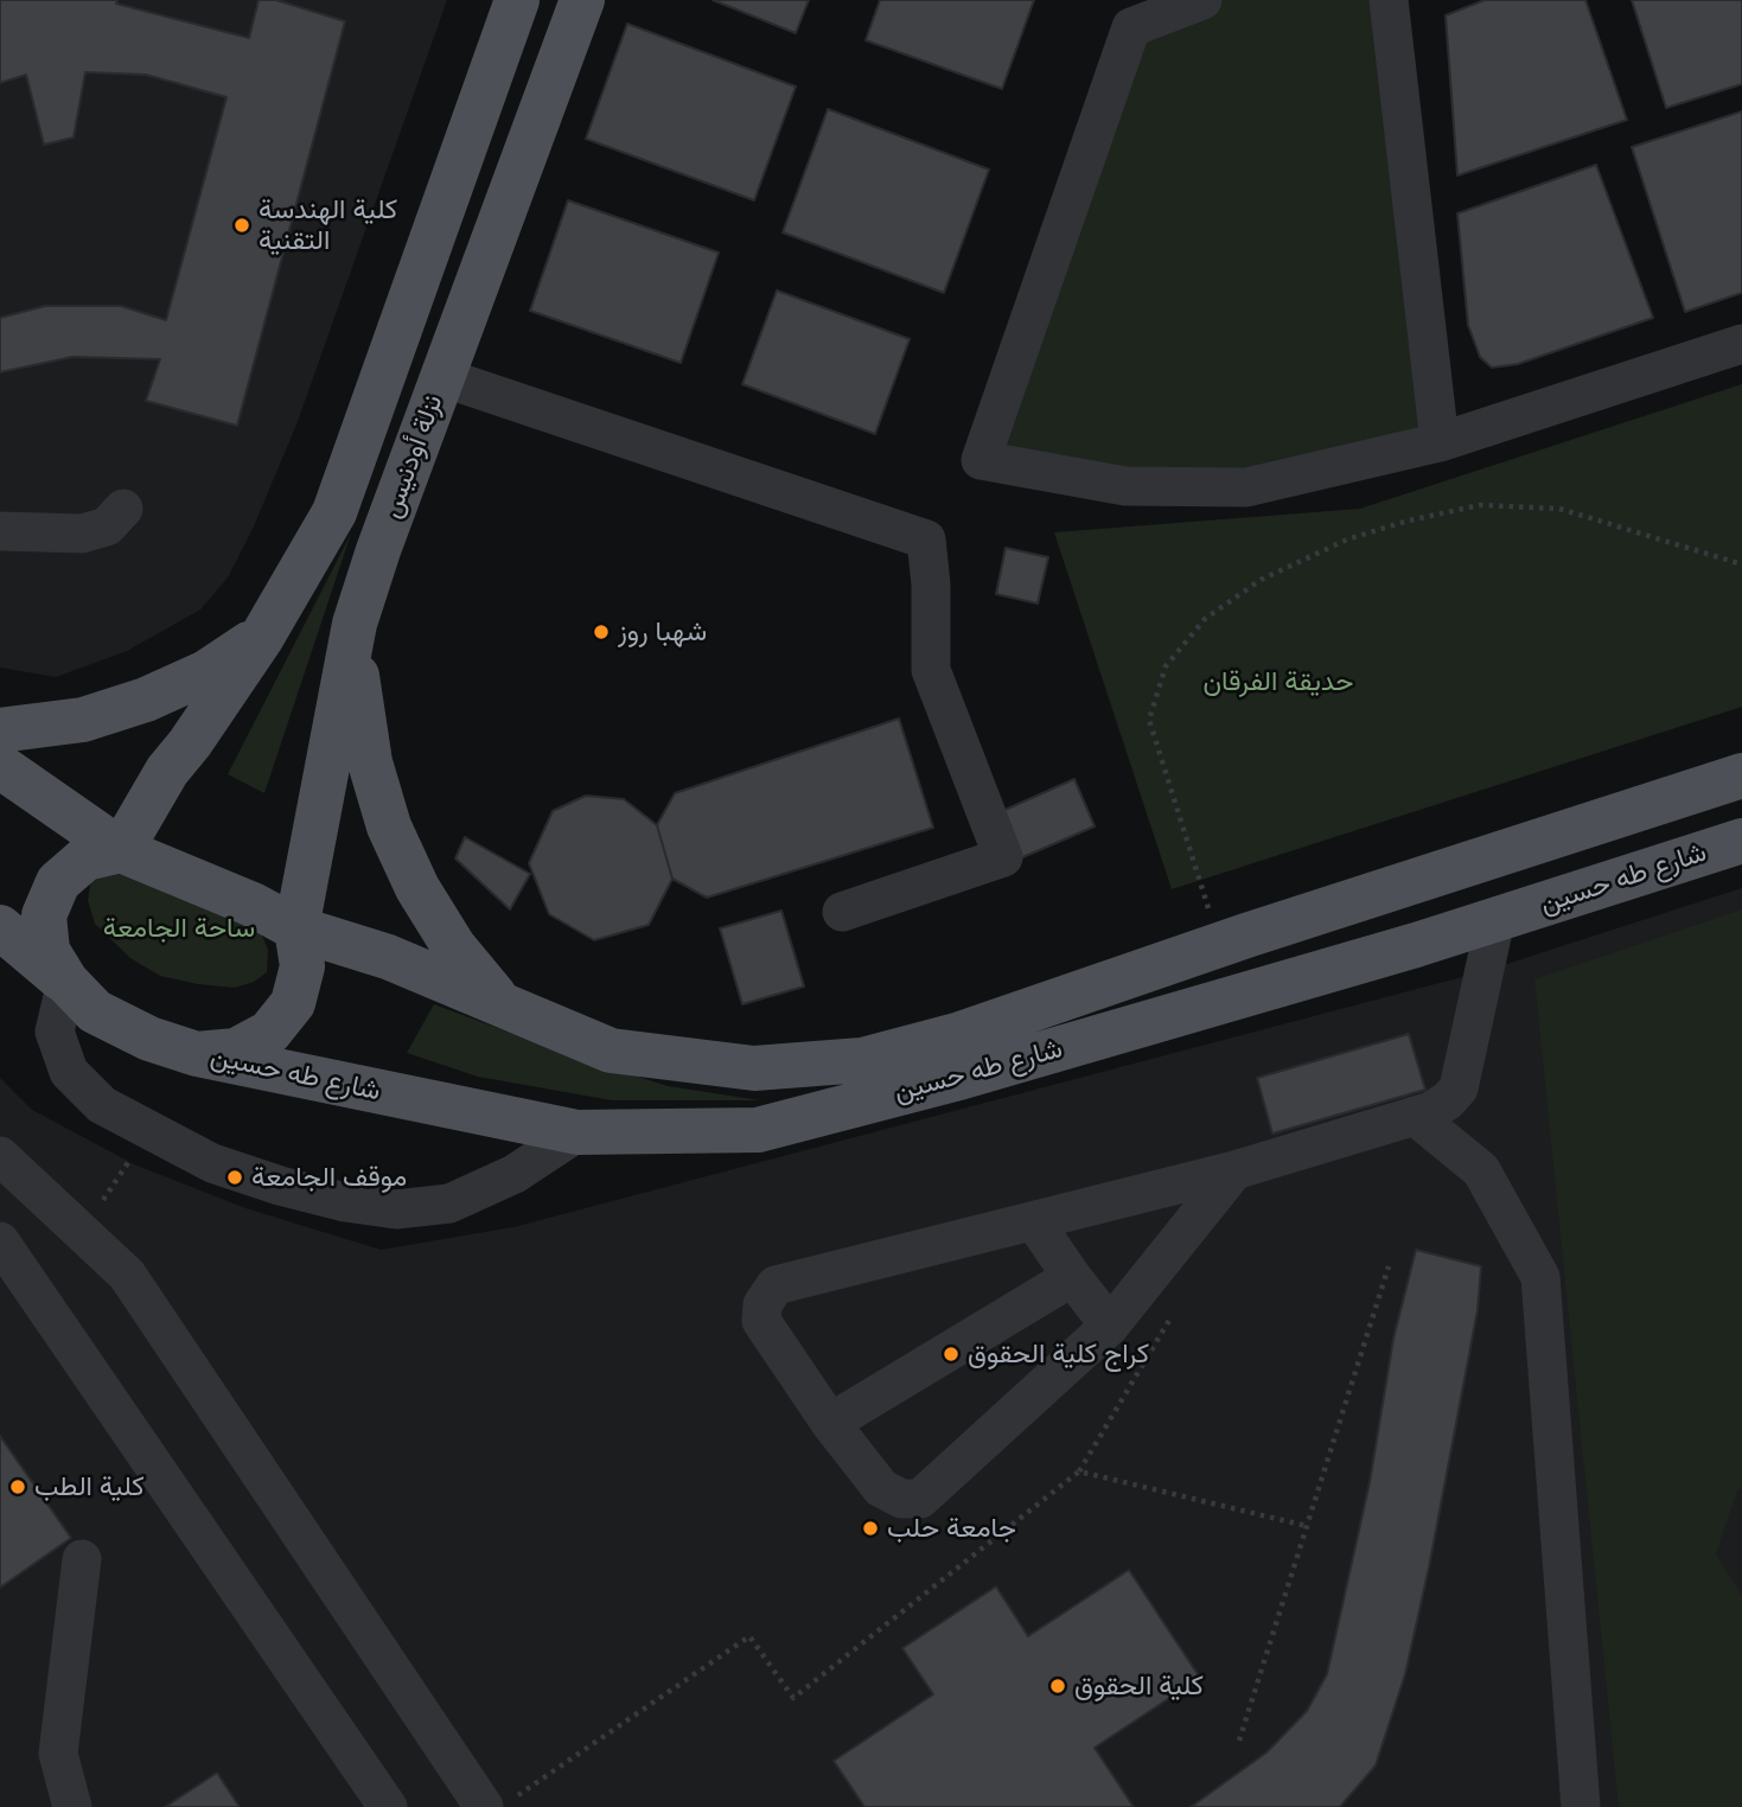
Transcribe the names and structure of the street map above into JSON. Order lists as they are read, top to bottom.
{
  "streets": {
    "main road": ["نزلة أودنيس", "شارع طه حسين"]
  },
  "crossings": [
    ["نزلة أودنيس", "شارع طه حسين"]
  ],
  "parks": ["حديقة الفرقان", "ساحة الجامعة"],
  "places": [
    "كلية الهندسة التقنية",
    "شهبا روز",
    "موقف الجامعة",
    "كراج كلية الحقوق",
    "كلية الطب",
    "جامعة حلب",
    "كلية الحقوق"
  ]
}
